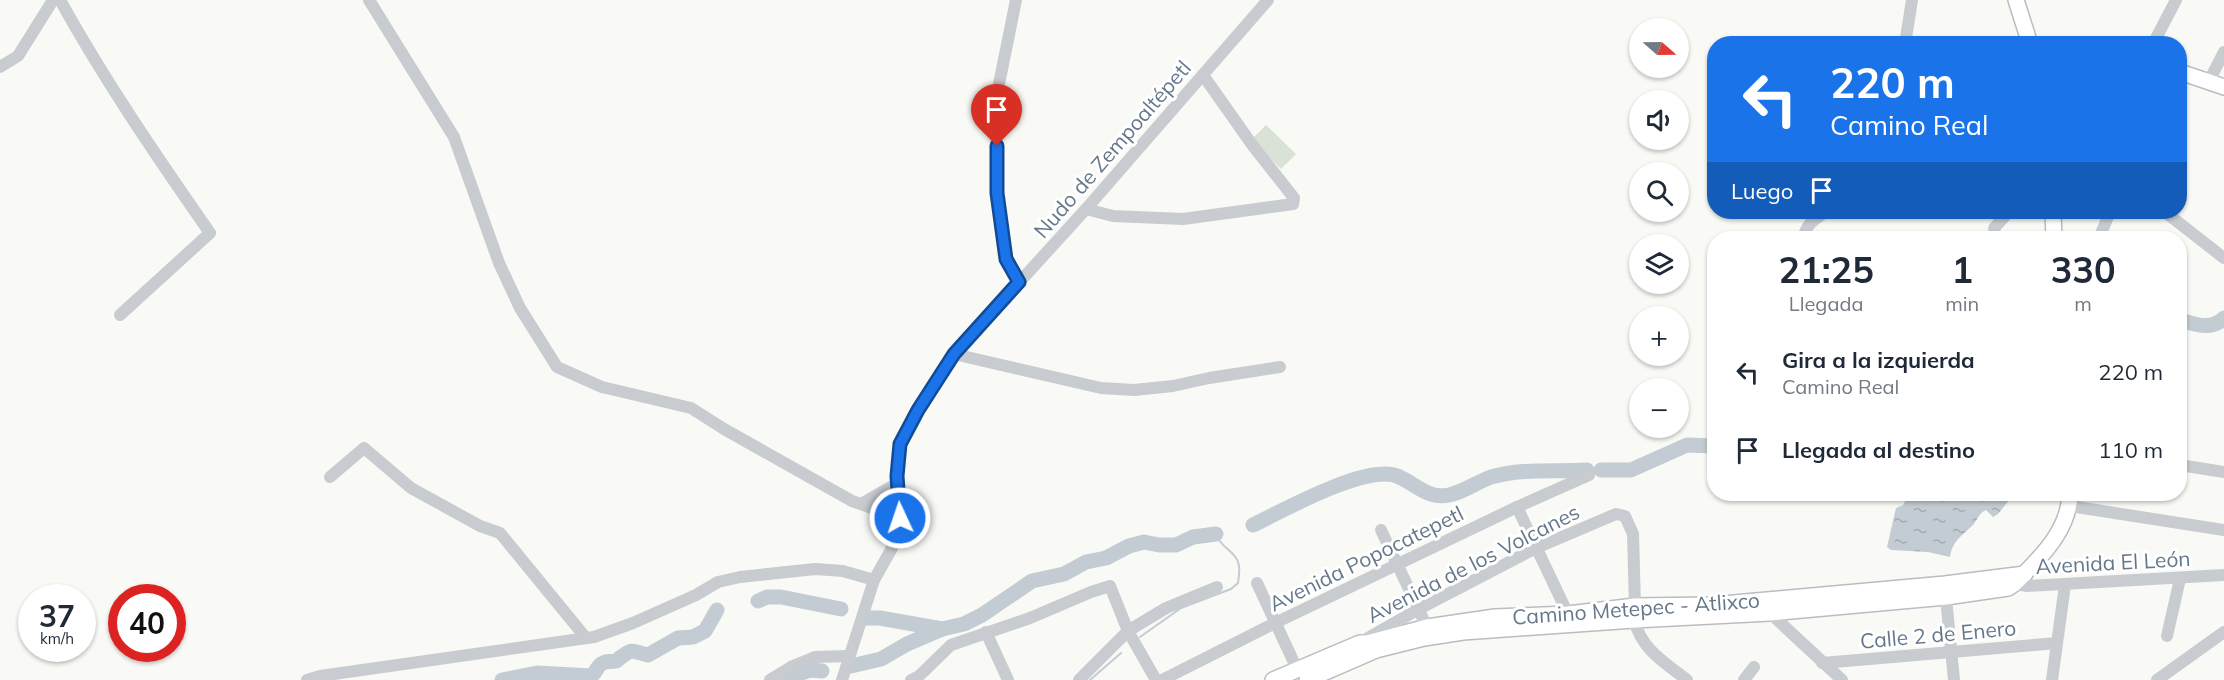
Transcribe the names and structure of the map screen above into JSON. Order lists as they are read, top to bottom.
{
  "streets": {
    "main road": ["Camino Metepec - Atlixco"],
    "street": [
      "Nudo de Zempoaltépetl",
      "Avenida Popocatepetl",
      "Avenida El León",
      "Avenida de los Volcanes",
      "Calle 2 de Enero"
    ]
  },
  "crossings": [
    ["Avenida El León", "Camino Metepec - Atlixco"],
    ["Avenida de los Volcanes", "Camino Metepec - Atlixco"]
  ],
  "north": "right",
  "page": {
    "map_buttons": ["+", "−"],
    "turn": ["220 m", "Camino Real"],
    "then": "Luego",
    "eta": [
      "21:25",
      "Llegada",
      "1",
      "min",
      "330",
      "m"
    ],
    "list": [
      {
        "name": "Gira a la izquierda",
        "note": "Camino Real",
        "value": "220 m"
      },
      {
        "name": "Llegada al destino",
        "value": "110 m"
      }
    ],
    "speed": "37 km/h",
    "limit": "40"
  }
}
